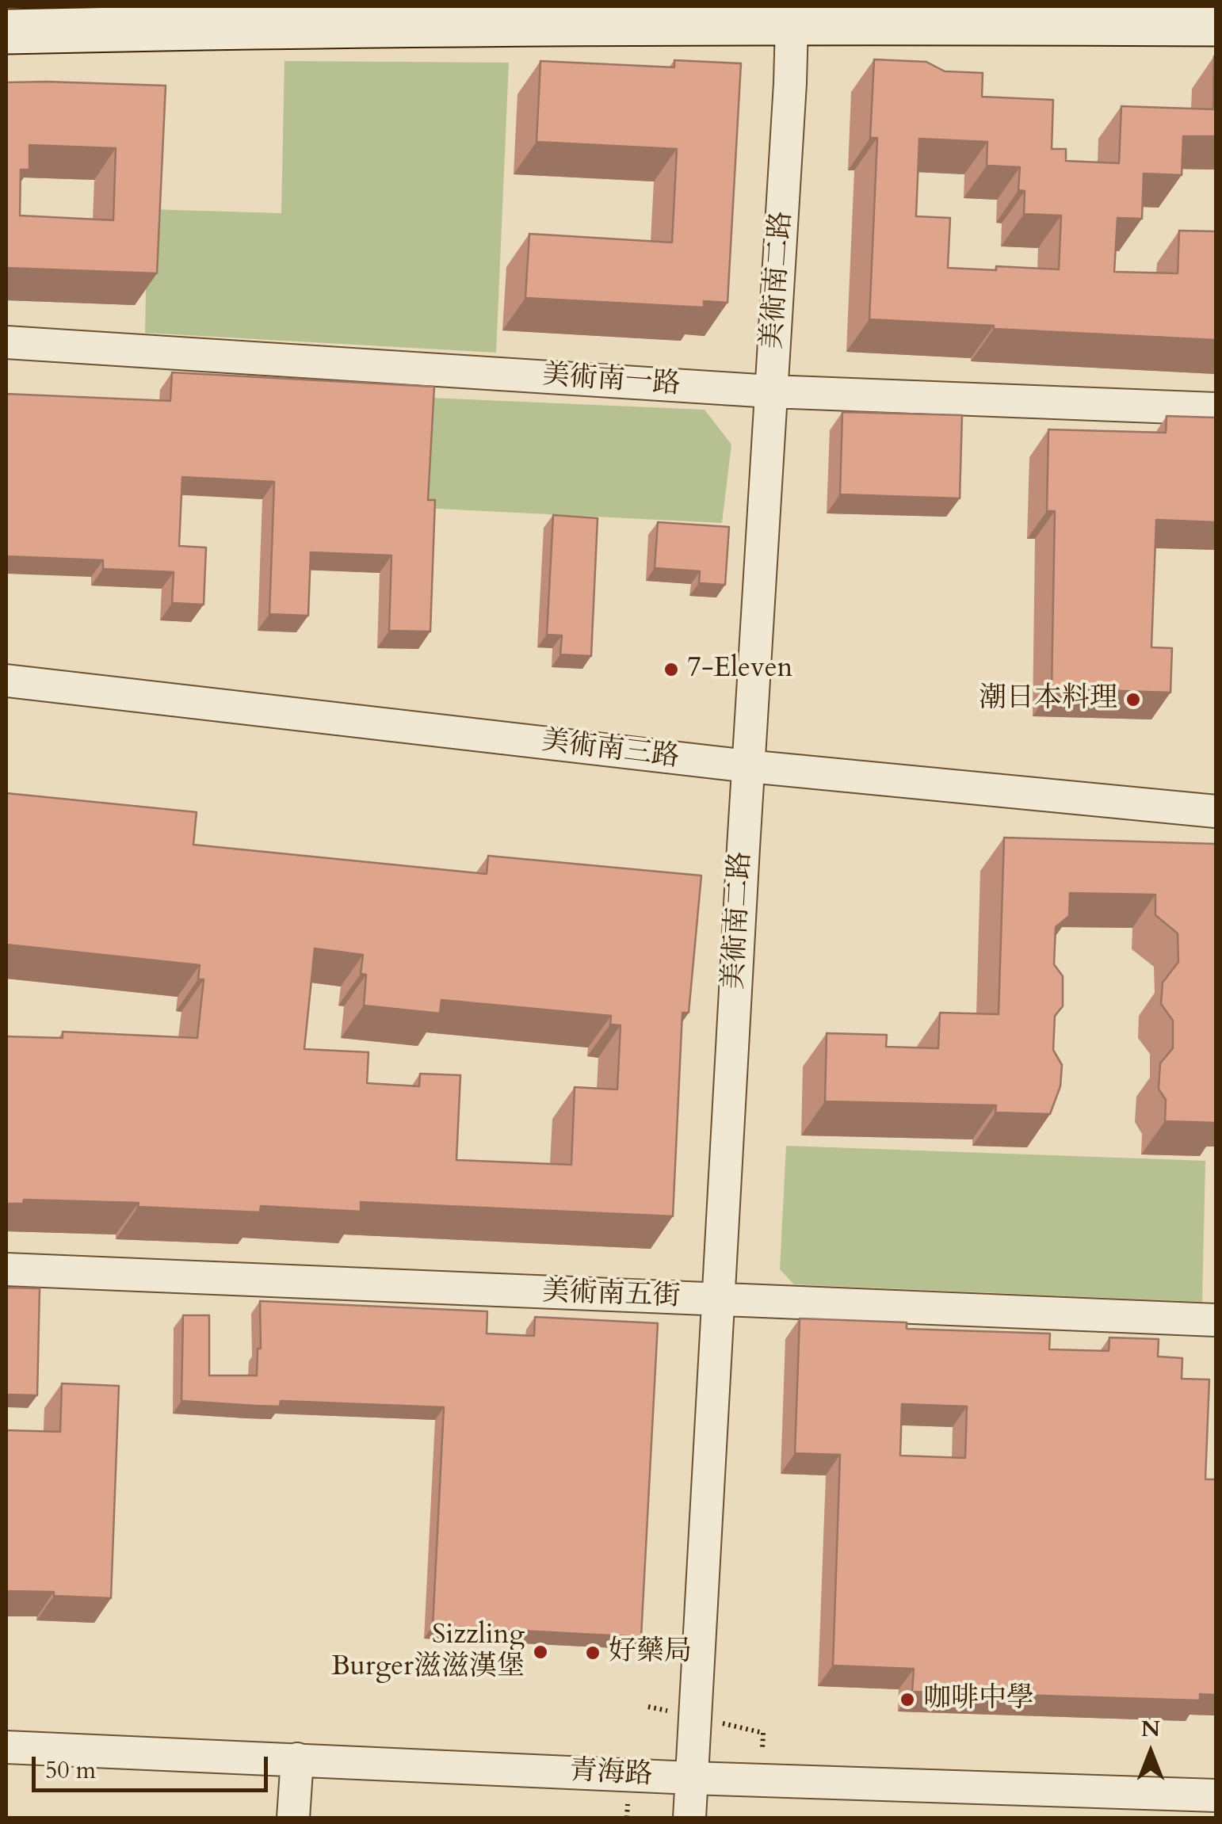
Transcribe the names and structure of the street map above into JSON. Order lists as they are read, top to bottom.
{
  "streets": {
    "street": [
      "美術南二路",
      "美術南一路",
      "美術南三路",
      "美術南五街",
      "青海路"
    ]
  },
  "crossings": [
    ["美術南二路", "美術南一路"],
    ["美術南二路", "美術南三路"],
    ["美術南二路", "美術南五街"],
    ["美術南二路", "青海路"]
  ],
  "places": [
    "7-Eleven",
    "潮日本料理",
    "Sizzling Burger滋滋漢堡",
    "好藥局",
    "咖啡中學"
  ],
  "scale_bar": "50 m",
  "north": "top"
}
